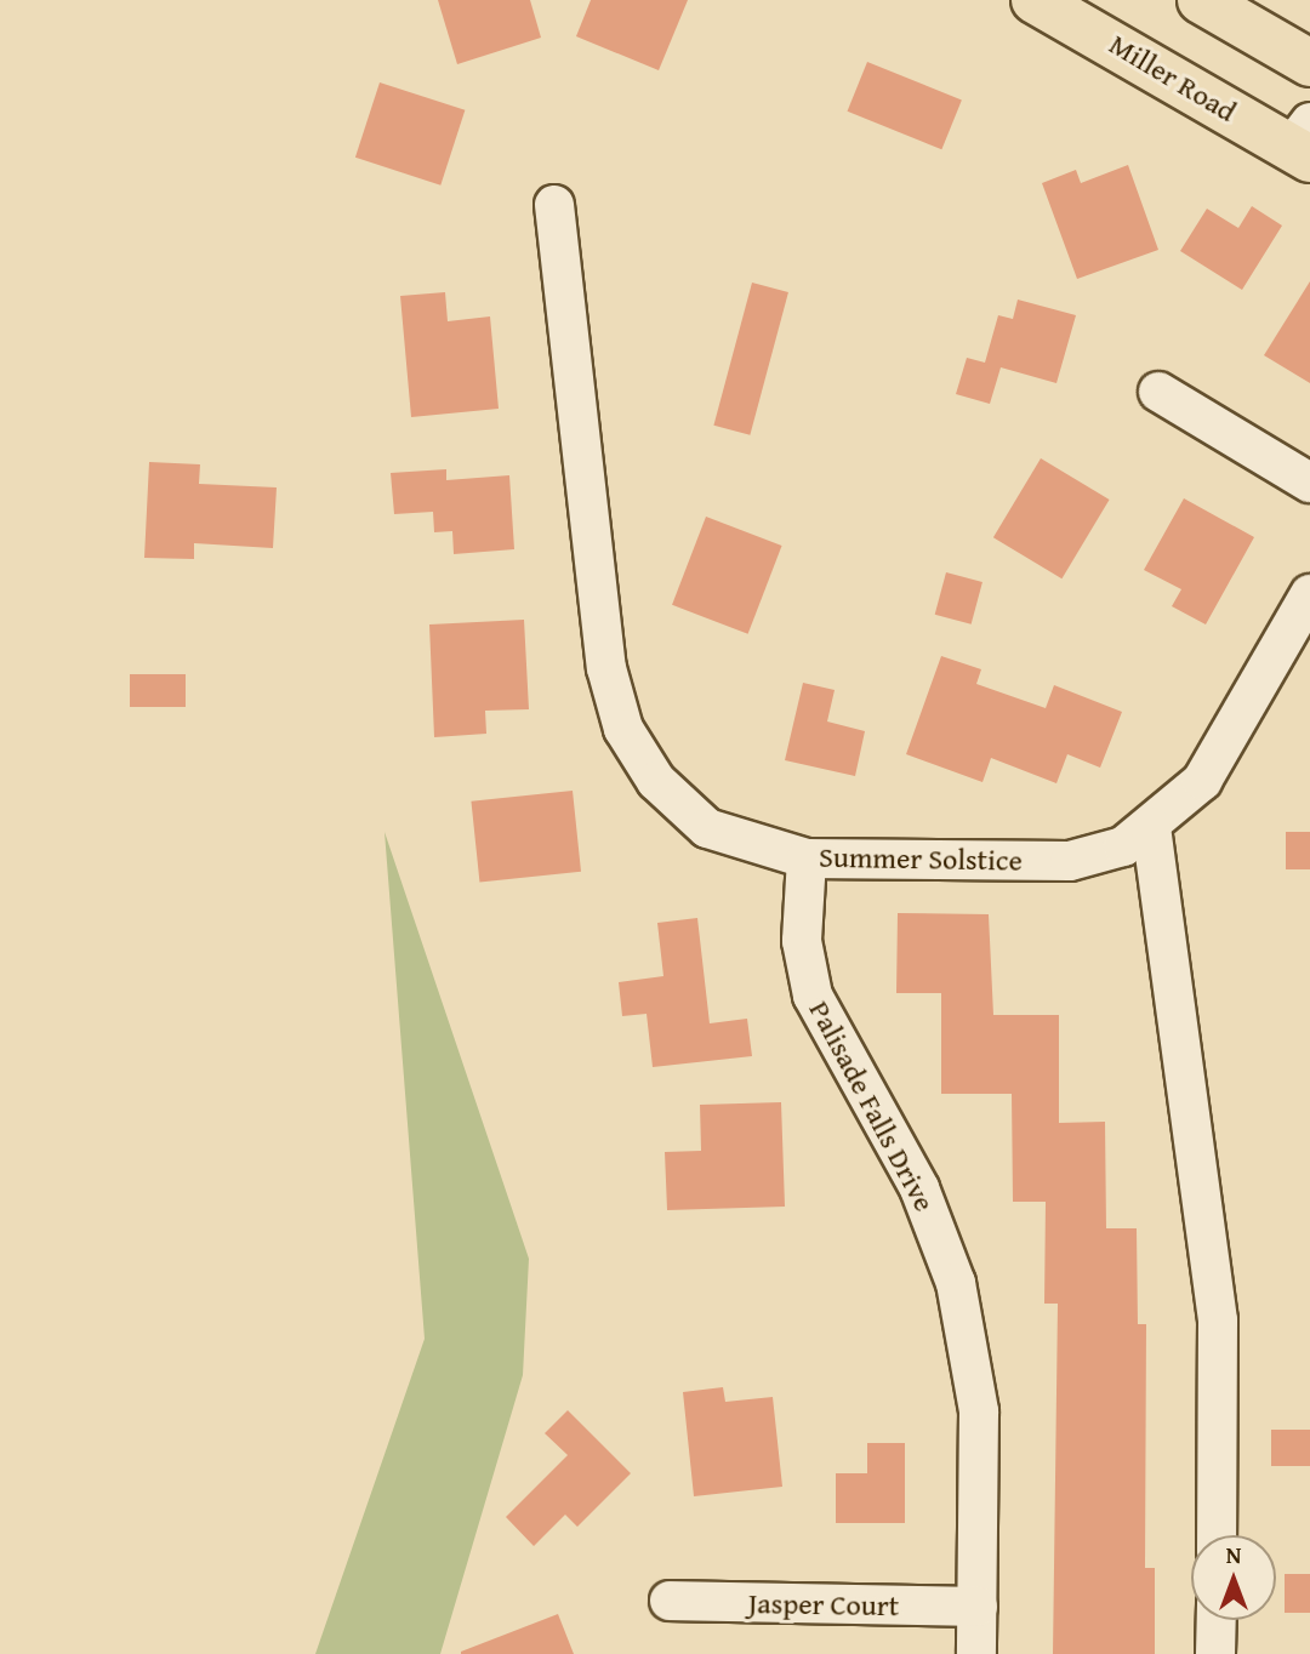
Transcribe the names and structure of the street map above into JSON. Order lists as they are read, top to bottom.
{
  "streets": {
    "main road": ["Miller Road"],
    "street": ["Summer Solstice", "Palisade Falls Drive", "Jasper Court"]
  },
  "crossings": [
    ["Summer Solstice", "Palisade Falls Drive"],
    ["Palisade Falls Drive", "Jasper Court"]
  ],
  "north": "top"
}
